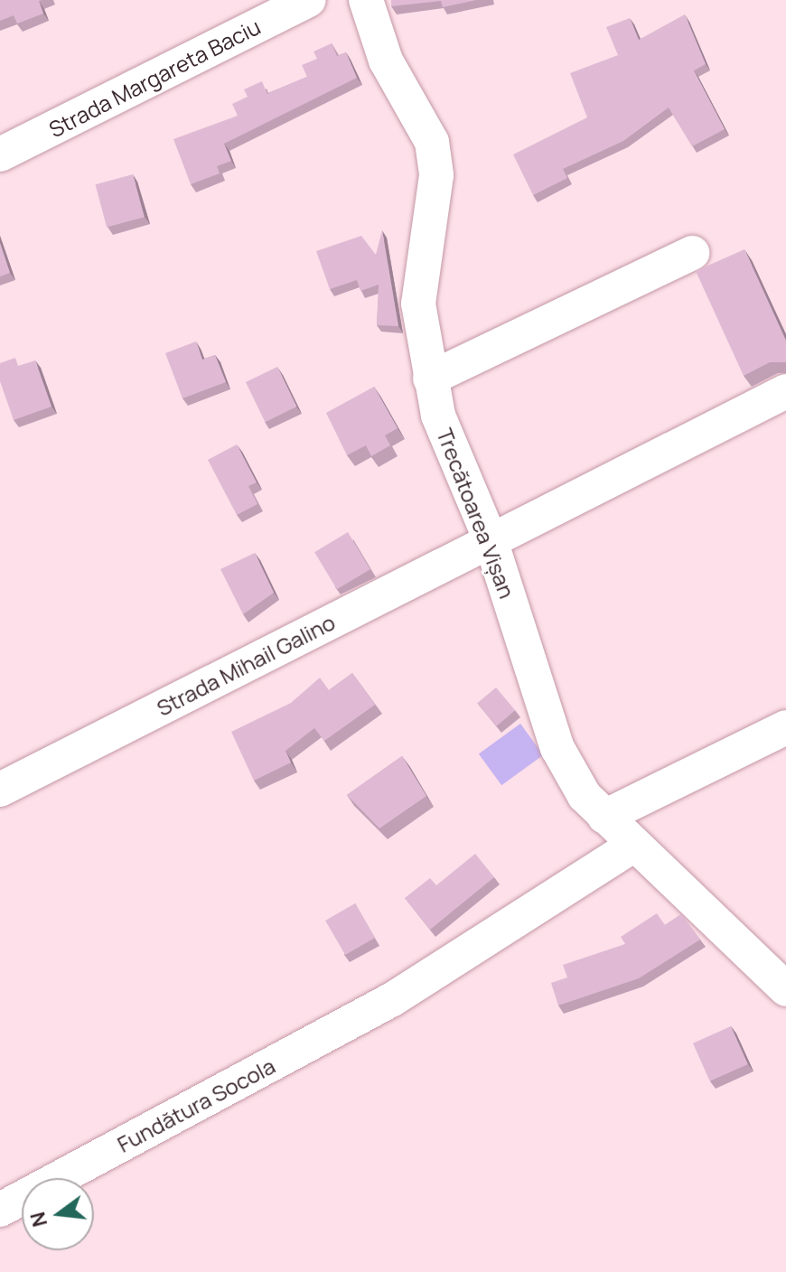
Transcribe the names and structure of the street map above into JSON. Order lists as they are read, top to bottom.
{
  "streets": {
    "street": [
      "Strada Margareta Baciu",
      "Trecătoarea Vișan",
      "Strada Mihail Galino",
      "Fundătura Socola"
    ]
  },
  "crossings": [
    ["Trecătoarea Vișan", "Strada Mihail Galino"],
    ["Trecătoarea Vișan", "Fundătura Socola"]
  ],
  "north": "left"
}
